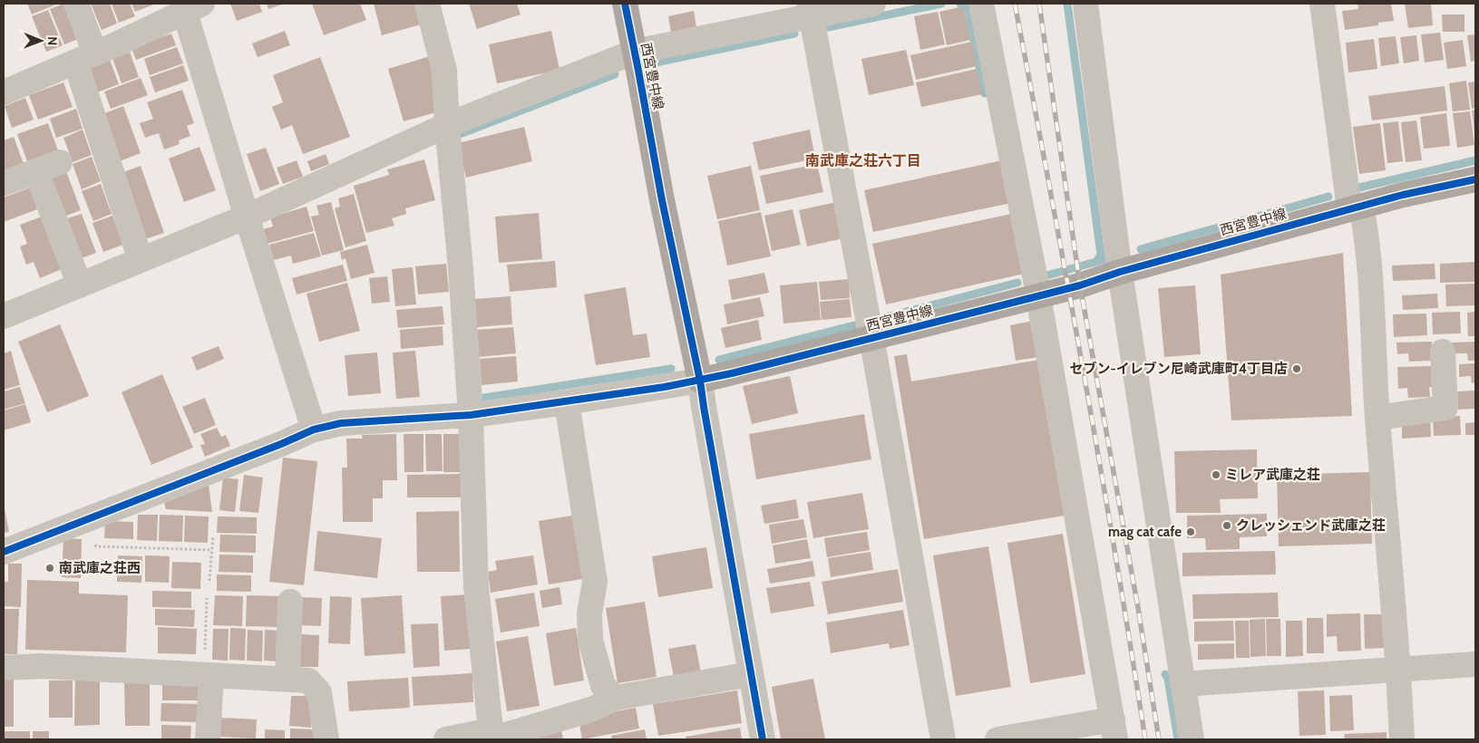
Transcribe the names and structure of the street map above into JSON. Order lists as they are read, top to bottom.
{
  "streets": {
    "main road": ["西宮豊中線"]
  },
  "districts": ["南武庫之荘六丁目"],
  "places": [
    "セブン-イレブン尼崎武庫町4丁目店",
    "ミレア武庫之荘",
    "クレッシェンド武庫之荘",
    "mag cat cafe",
    "南武庫之荘西"
  ],
  "north": "right"
}
